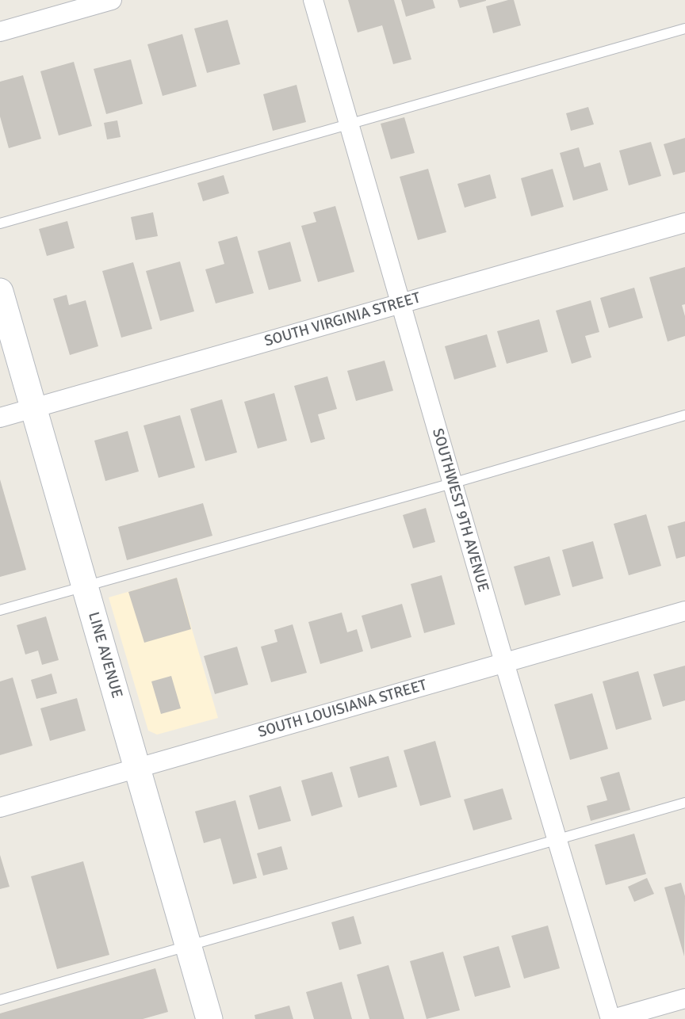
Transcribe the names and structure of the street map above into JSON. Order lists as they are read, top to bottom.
{
  "streets": {
    "main road": ["LINE AVENUE"],
    "street": ["SOUTH VIRGINIA STREET", "SOUTHWEST 9TH AVENUE", "SOUTH LOUISIANA STREET"]
  },
  "crossings": [
    ["SOUTH VIRGINIA STREET", "SOUTHWEST 9TH AVENUE"],
    ["SOUTH VIRGINIA STREET", "LINE AVENUE"],
    ["SOUTHWEST 9TH AVENUE", "SOUTH LOUISIANA STREET"],
    ["LINE AVENUE", "SOUTH LOUISIANA STREET"]
  ]
}
